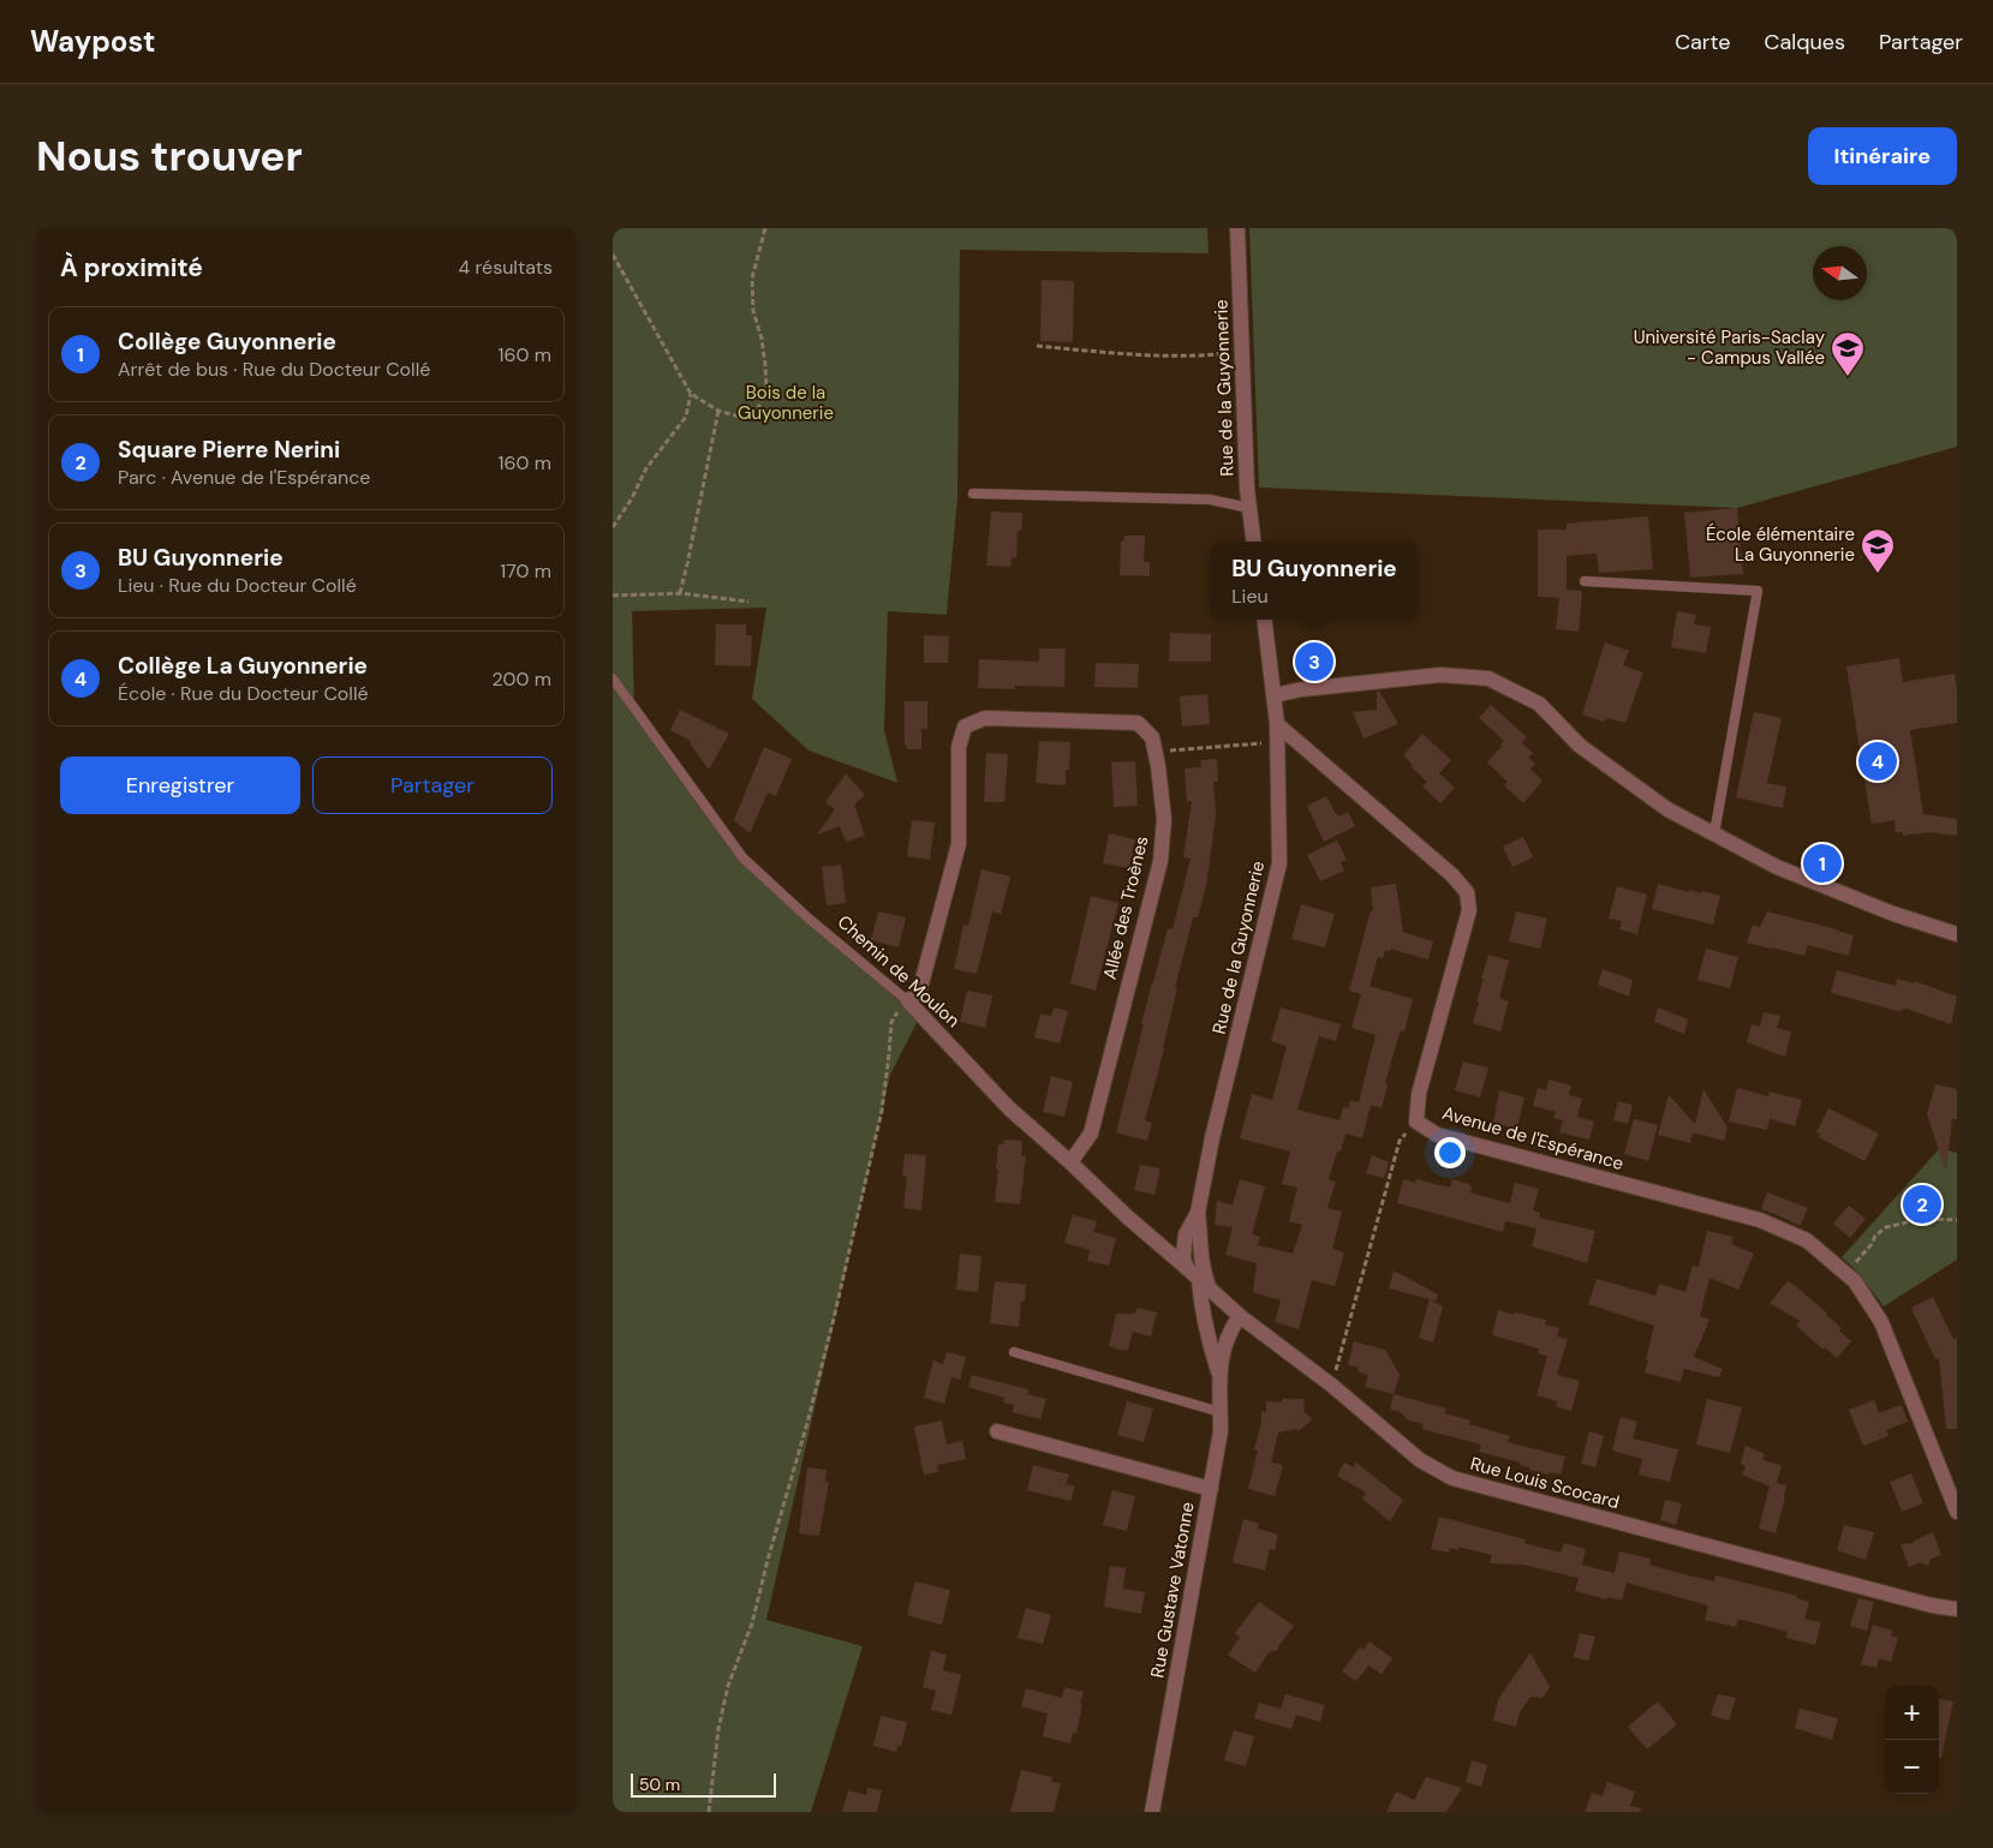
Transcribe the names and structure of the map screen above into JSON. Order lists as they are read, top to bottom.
{
  "streets": {
    "street": [
      "Rue de la Guyonnerie",
      "Allée des Troènes",
      "Chemin de Moulon",
      "Avenue de l'Espérance",
      "Rue Louis Scocard",
      "Rue Gustave Vatonne"
    ]
  },
  "crossings": [
    ["Rue de la Guyonnerie", "Chemin de Moulon"],
    ["Rue de la Guyonnerie", "Avenue de l'Espérance"],
    ["Rue de la Guyonnerie", "Rue Louis Scocard"],
    ["Rue de la Guyonnerie", "Rue Gustave Vatonne"],
    ["Allée des Troènes", "Chemin de Moulon"],
    ["Chemin de Moulon", "Rue Louis Scocard"],
    ["Rue Louis Scocard", "Rue Gustave Vatonne"]
  ],
  "parks": ["Bois de la Guyonnerie"],
  "places": {
    "school or university": ["Université Paris-Saclay - Campus Vallée", "École élémentaire La Guyonnerie"]
  },
  "scale_bar": "50 m",
  "north": "left",
  "page": {
    "header": "Waypost",
    "nav": ["Carte", "Calques", "Partager"],
    "buttons": [
      "Itinéraire",
      ["Enregistrer", "Partager"]
    ],
    "title": "Nous trouver",
    "heading": ["À proximité", "4 résultats"],
    "list": [
      {
        "mark": "1",
        "name": "Collège Guyonnerie",
        "note": "Arrêt de bus · Rue du Docteur Collé",
        "value": "160 m"
      },
      {
        "mark": "2",
        "name": "Square Pierre Nerini",
        "note": "Parc · Avenue de l'Espérance",
        "value": "160 m"
      },
      {
        "mark": "3",
        "name": "BU Guyonnerie",
        "note": "Lieu · Rue du Docteur Collé",
        "value": "170 m"
      },
      {
        "mark": "4",
        "name": "Collège La Guyonnerie",
        "note": "École · Rue du Docteur Collé",
        "value": "200 m"
      }
    ],
    "popup": ["BU Guyonnerie", "Lieu"],
    "pins": [
      "3",
      "4",
      "1",
      "2"
    ],
    "map_buttons": ["+", "−"],
    "scale": "50 m"
  }
}
